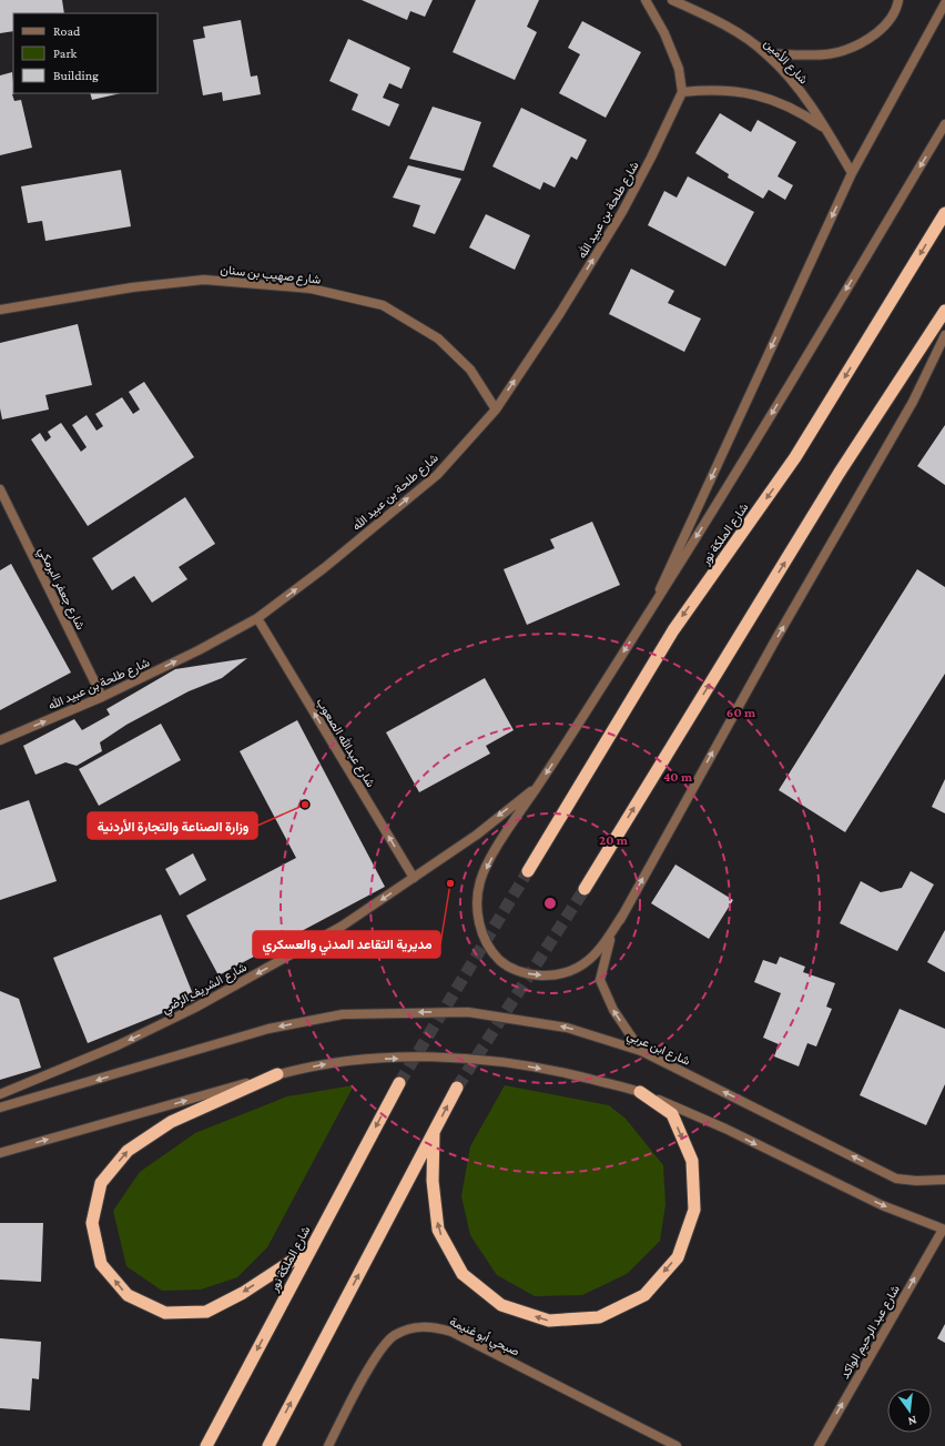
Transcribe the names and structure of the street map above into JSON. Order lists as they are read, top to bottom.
{
  "streets": {
    "highway": ["شارع الملكة نور"],
    "street": [
      "شارع الأمين",
      "شارع طلحة بن عبيد الله",
      "شارع صهيب بن سنان",
      "شارع جعفر البرمكي",
      "شارع عبدالله الصعوب",
      "شارع الشريف الرضي",
      "شارع ابن عربي",
      "شارع عبد الرحيم الواكد",
      "صبحي أبو غنيمة"
    ]
  },
  "crossings": [
    ["شارع طلحة بن عبيد الله", "شارع صهيب بن سنان"],
    ["شارع طلحة بن عبيد الله", "شارع جعفر البرمكي"],
    ["شارع طلحة بن عبيد الله", "شارع عبدالله الصعوب"],
    ["شارع عبدالله الصعوب", "شارع الشريف الرضي"]
  ],
  "one_way": [
    "شارع طلحة بن عبيد الله",
    "شارع عبدالله الصعوب",
    "شارع الشريف الرضي",
    "شارع عبد الرحيم الواكد"
  ],
  "places": ["وزارة الصناعة والتجارة الأردنية", "مديرية التقاعد المدني والعسكري"],
  "legend": ["Road", "Park", "Building"],
  "north": "bottom",
  "rings": ["60 m", "40 m", "20 m"]
}
